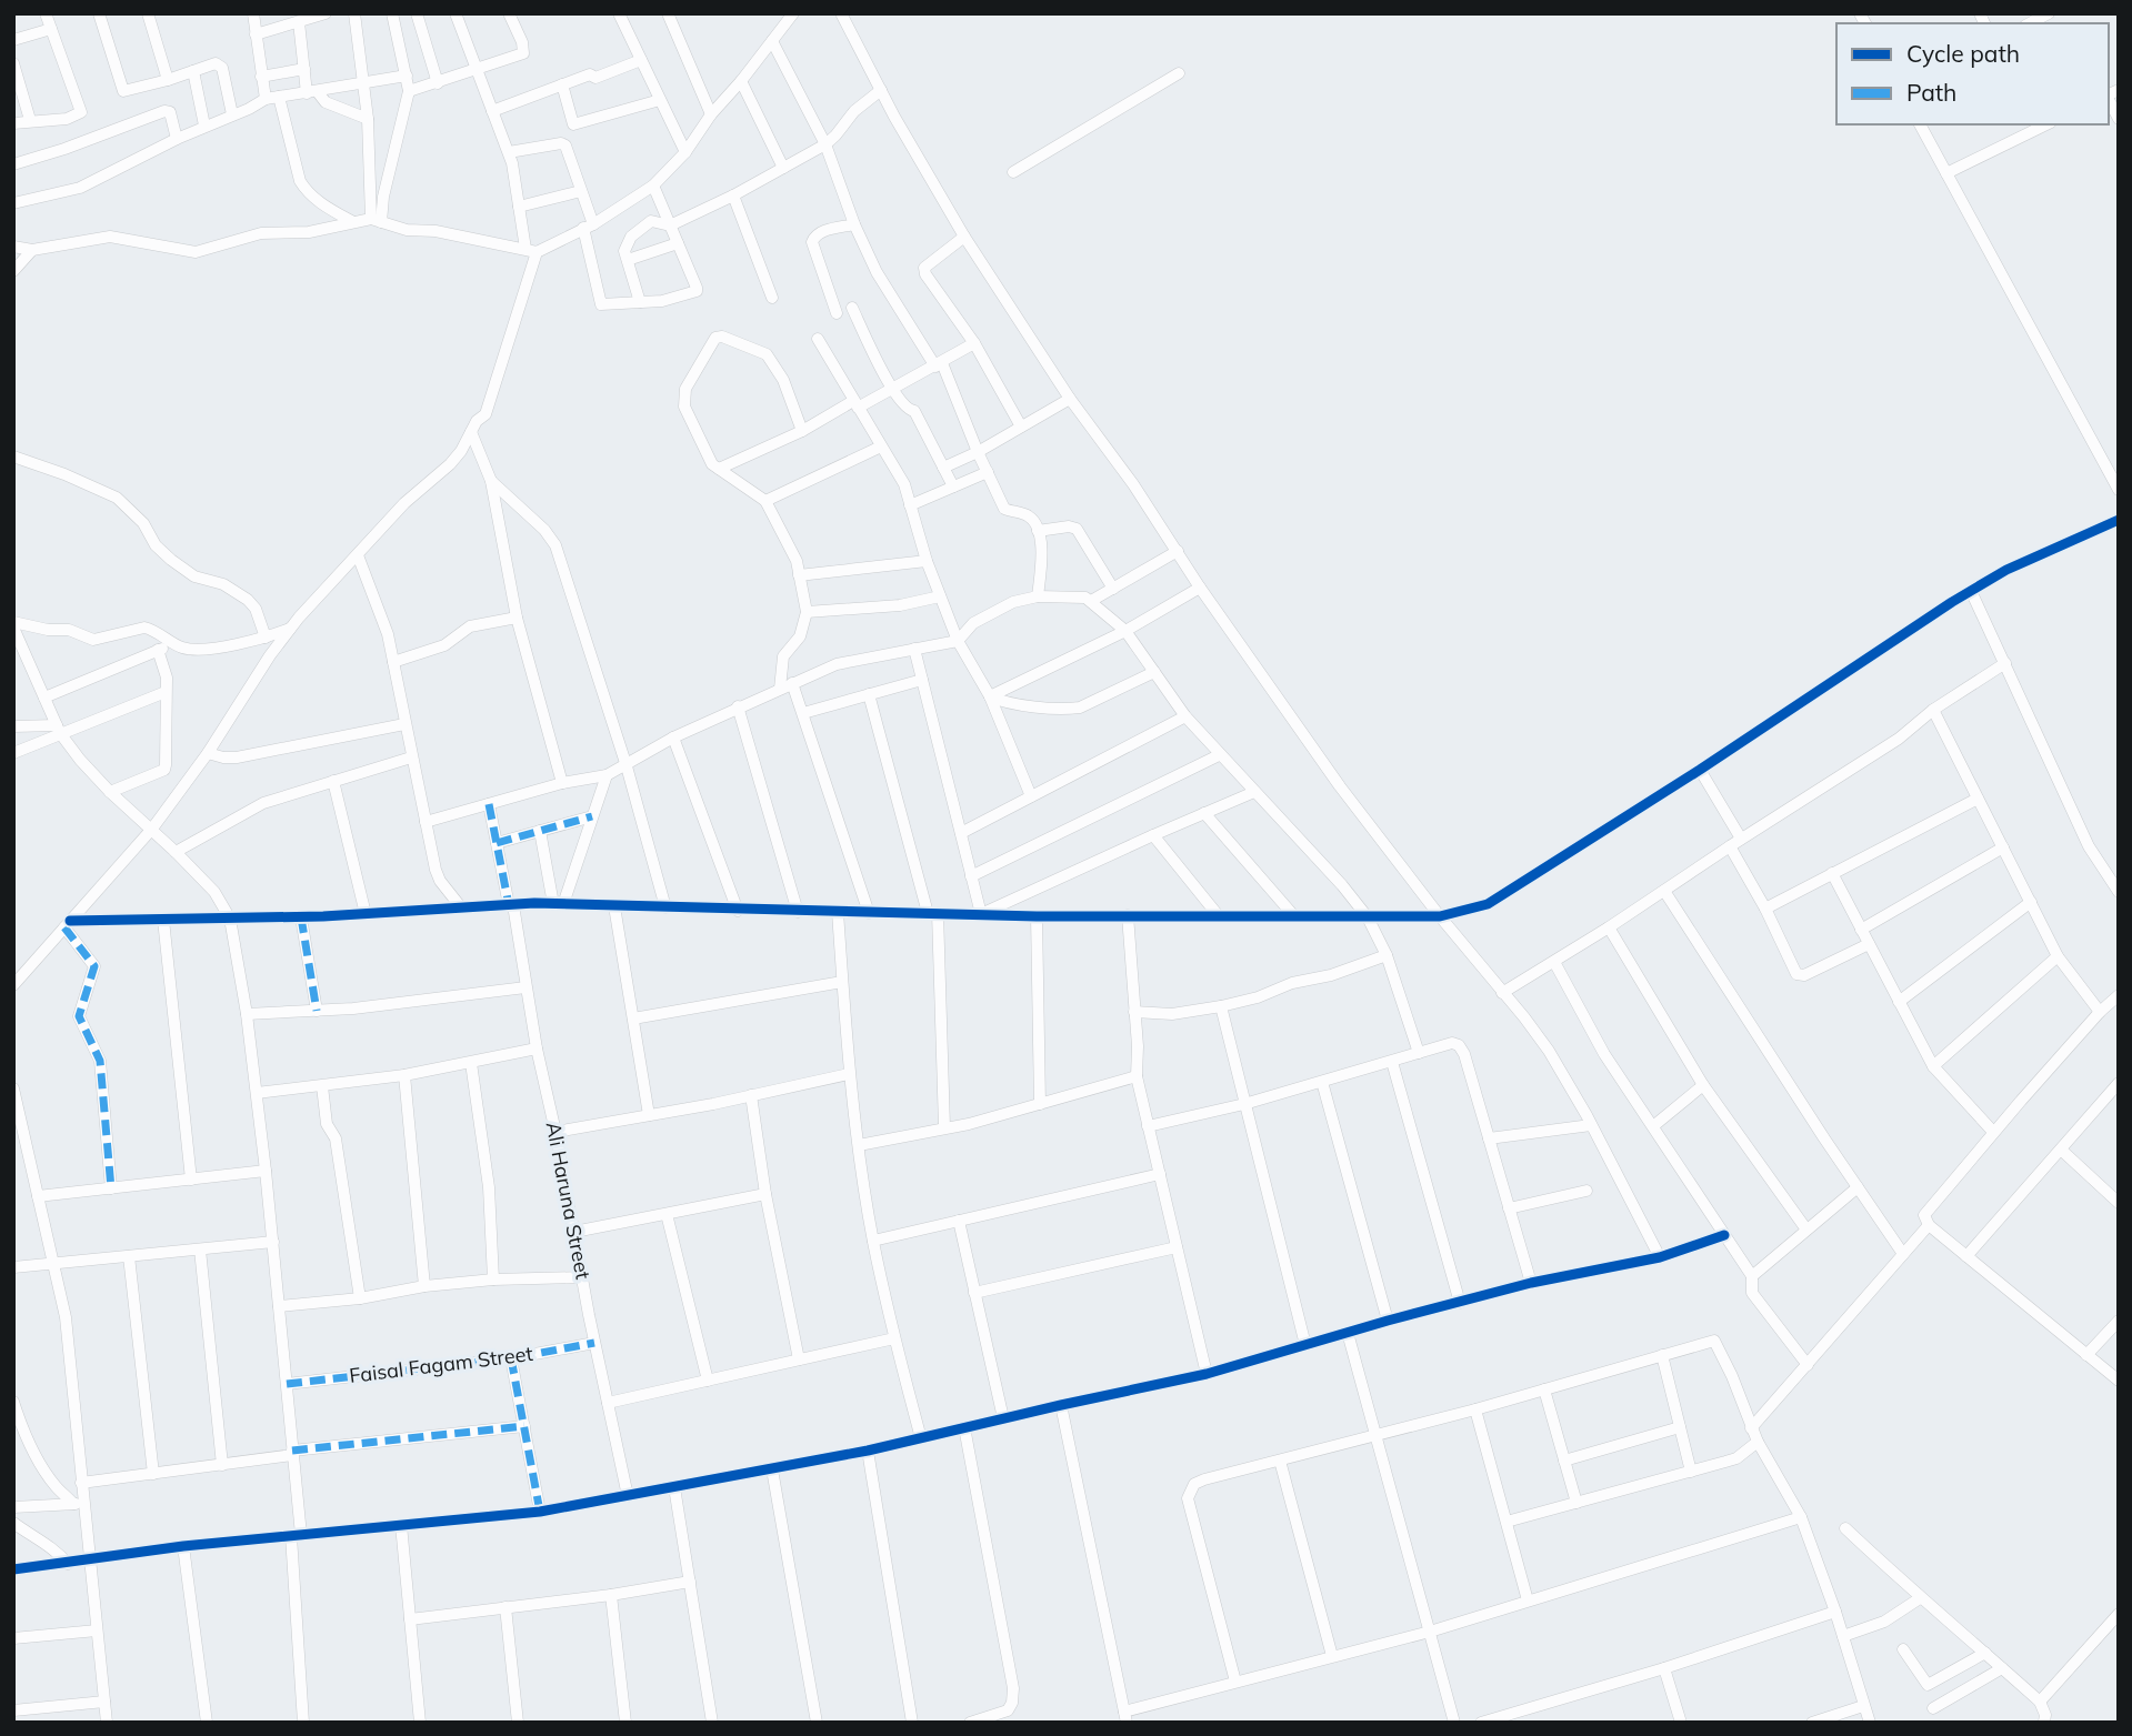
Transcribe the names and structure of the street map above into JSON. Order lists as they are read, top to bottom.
{
  "streets": {
    "street": ["Ali Haruna Street", "Faisal Fagam Street"]
  },
  "crossings": [
    ["Ali Haruna Street", "Faisal Fagam Street"]
  ],
  "legend": ["Cycle path", "Path"]
}
